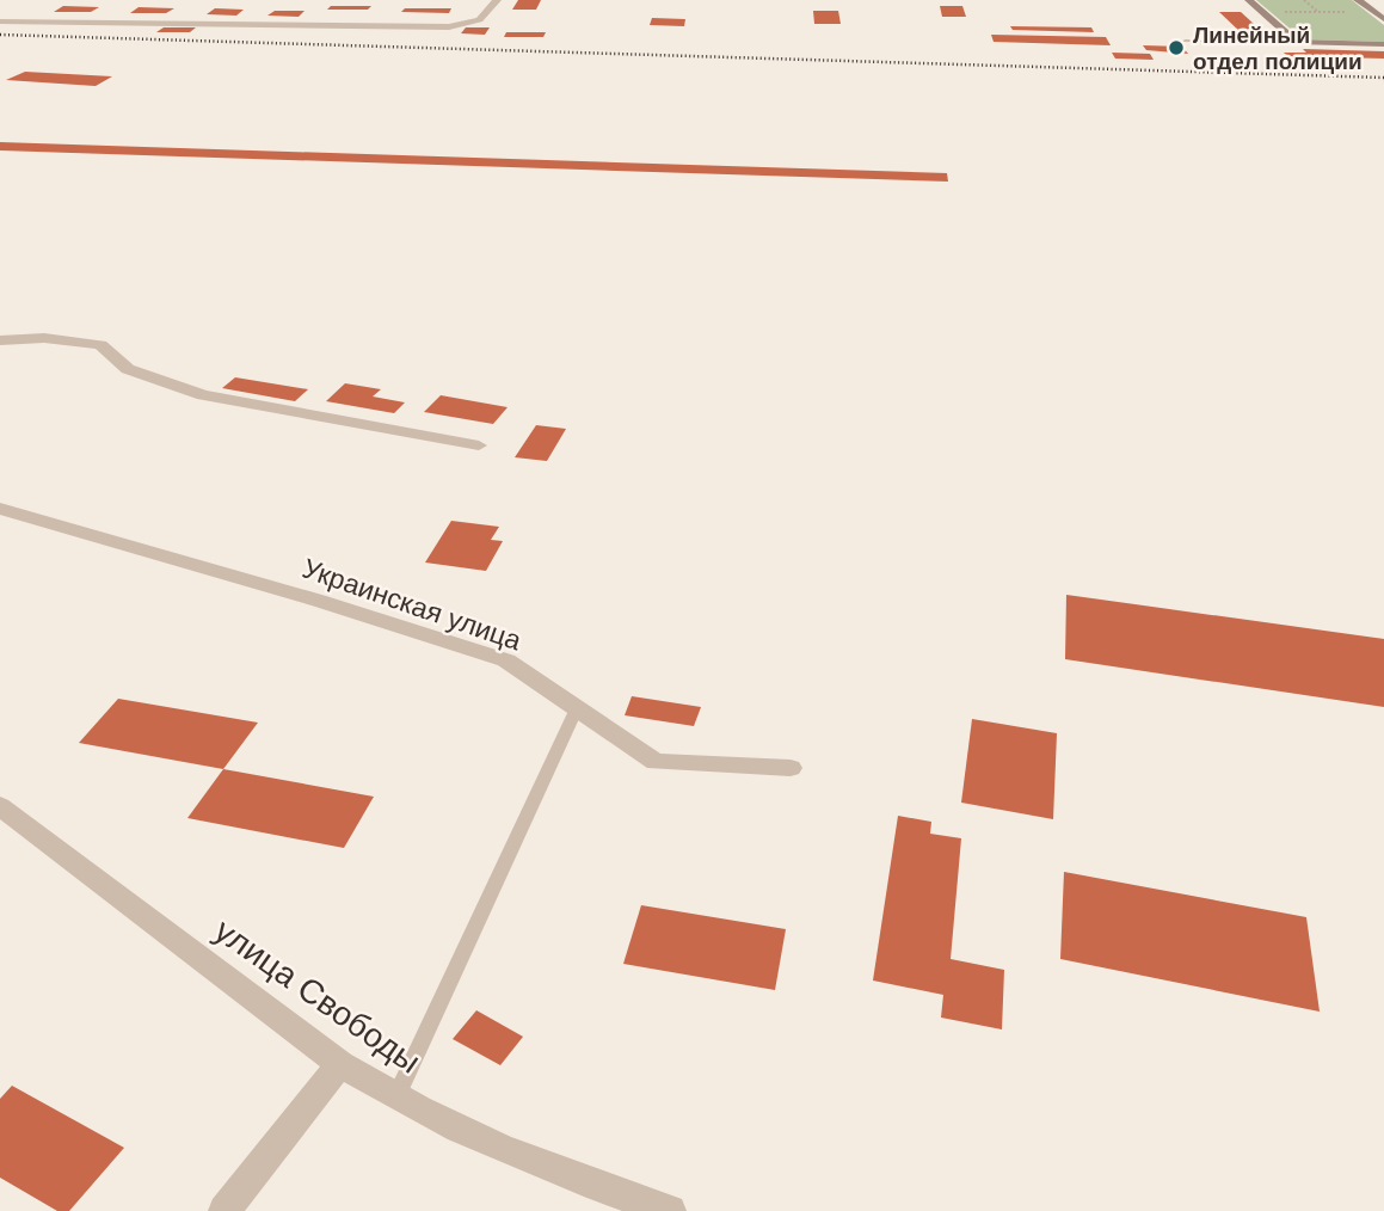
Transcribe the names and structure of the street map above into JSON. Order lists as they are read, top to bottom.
{
  "streets": {
    "street": ["Украинская улица", "улица Свободы"]
  },
  "places": ["Линейный отдел полиции"]
}
